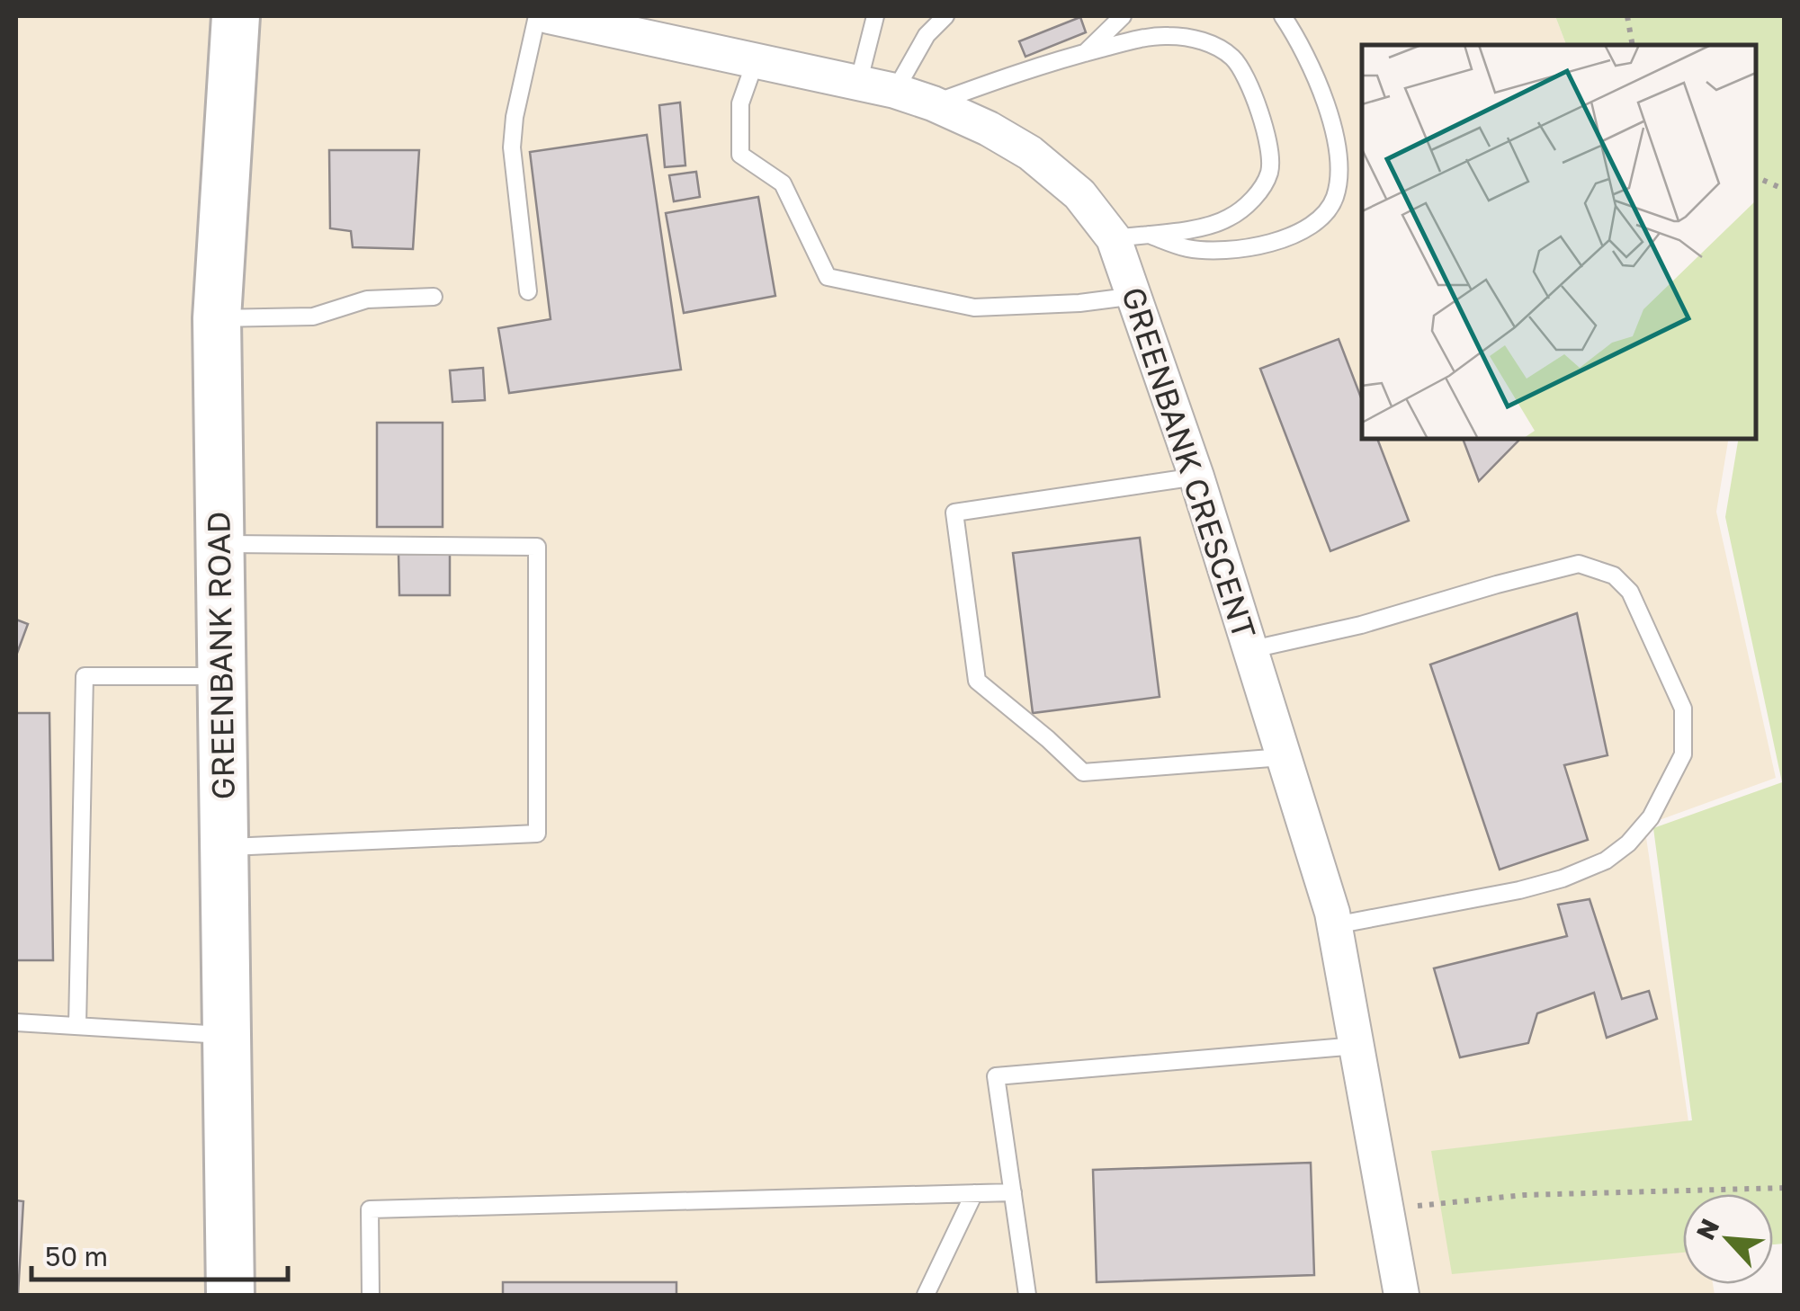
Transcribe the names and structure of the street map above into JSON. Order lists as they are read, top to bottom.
{
  "streets": {
    "street": ["GREENBANK CRESCENT", "GREENBANK ROAD"]
  },
  "scale_bar": "50 m",
  "north": "top left"
}
